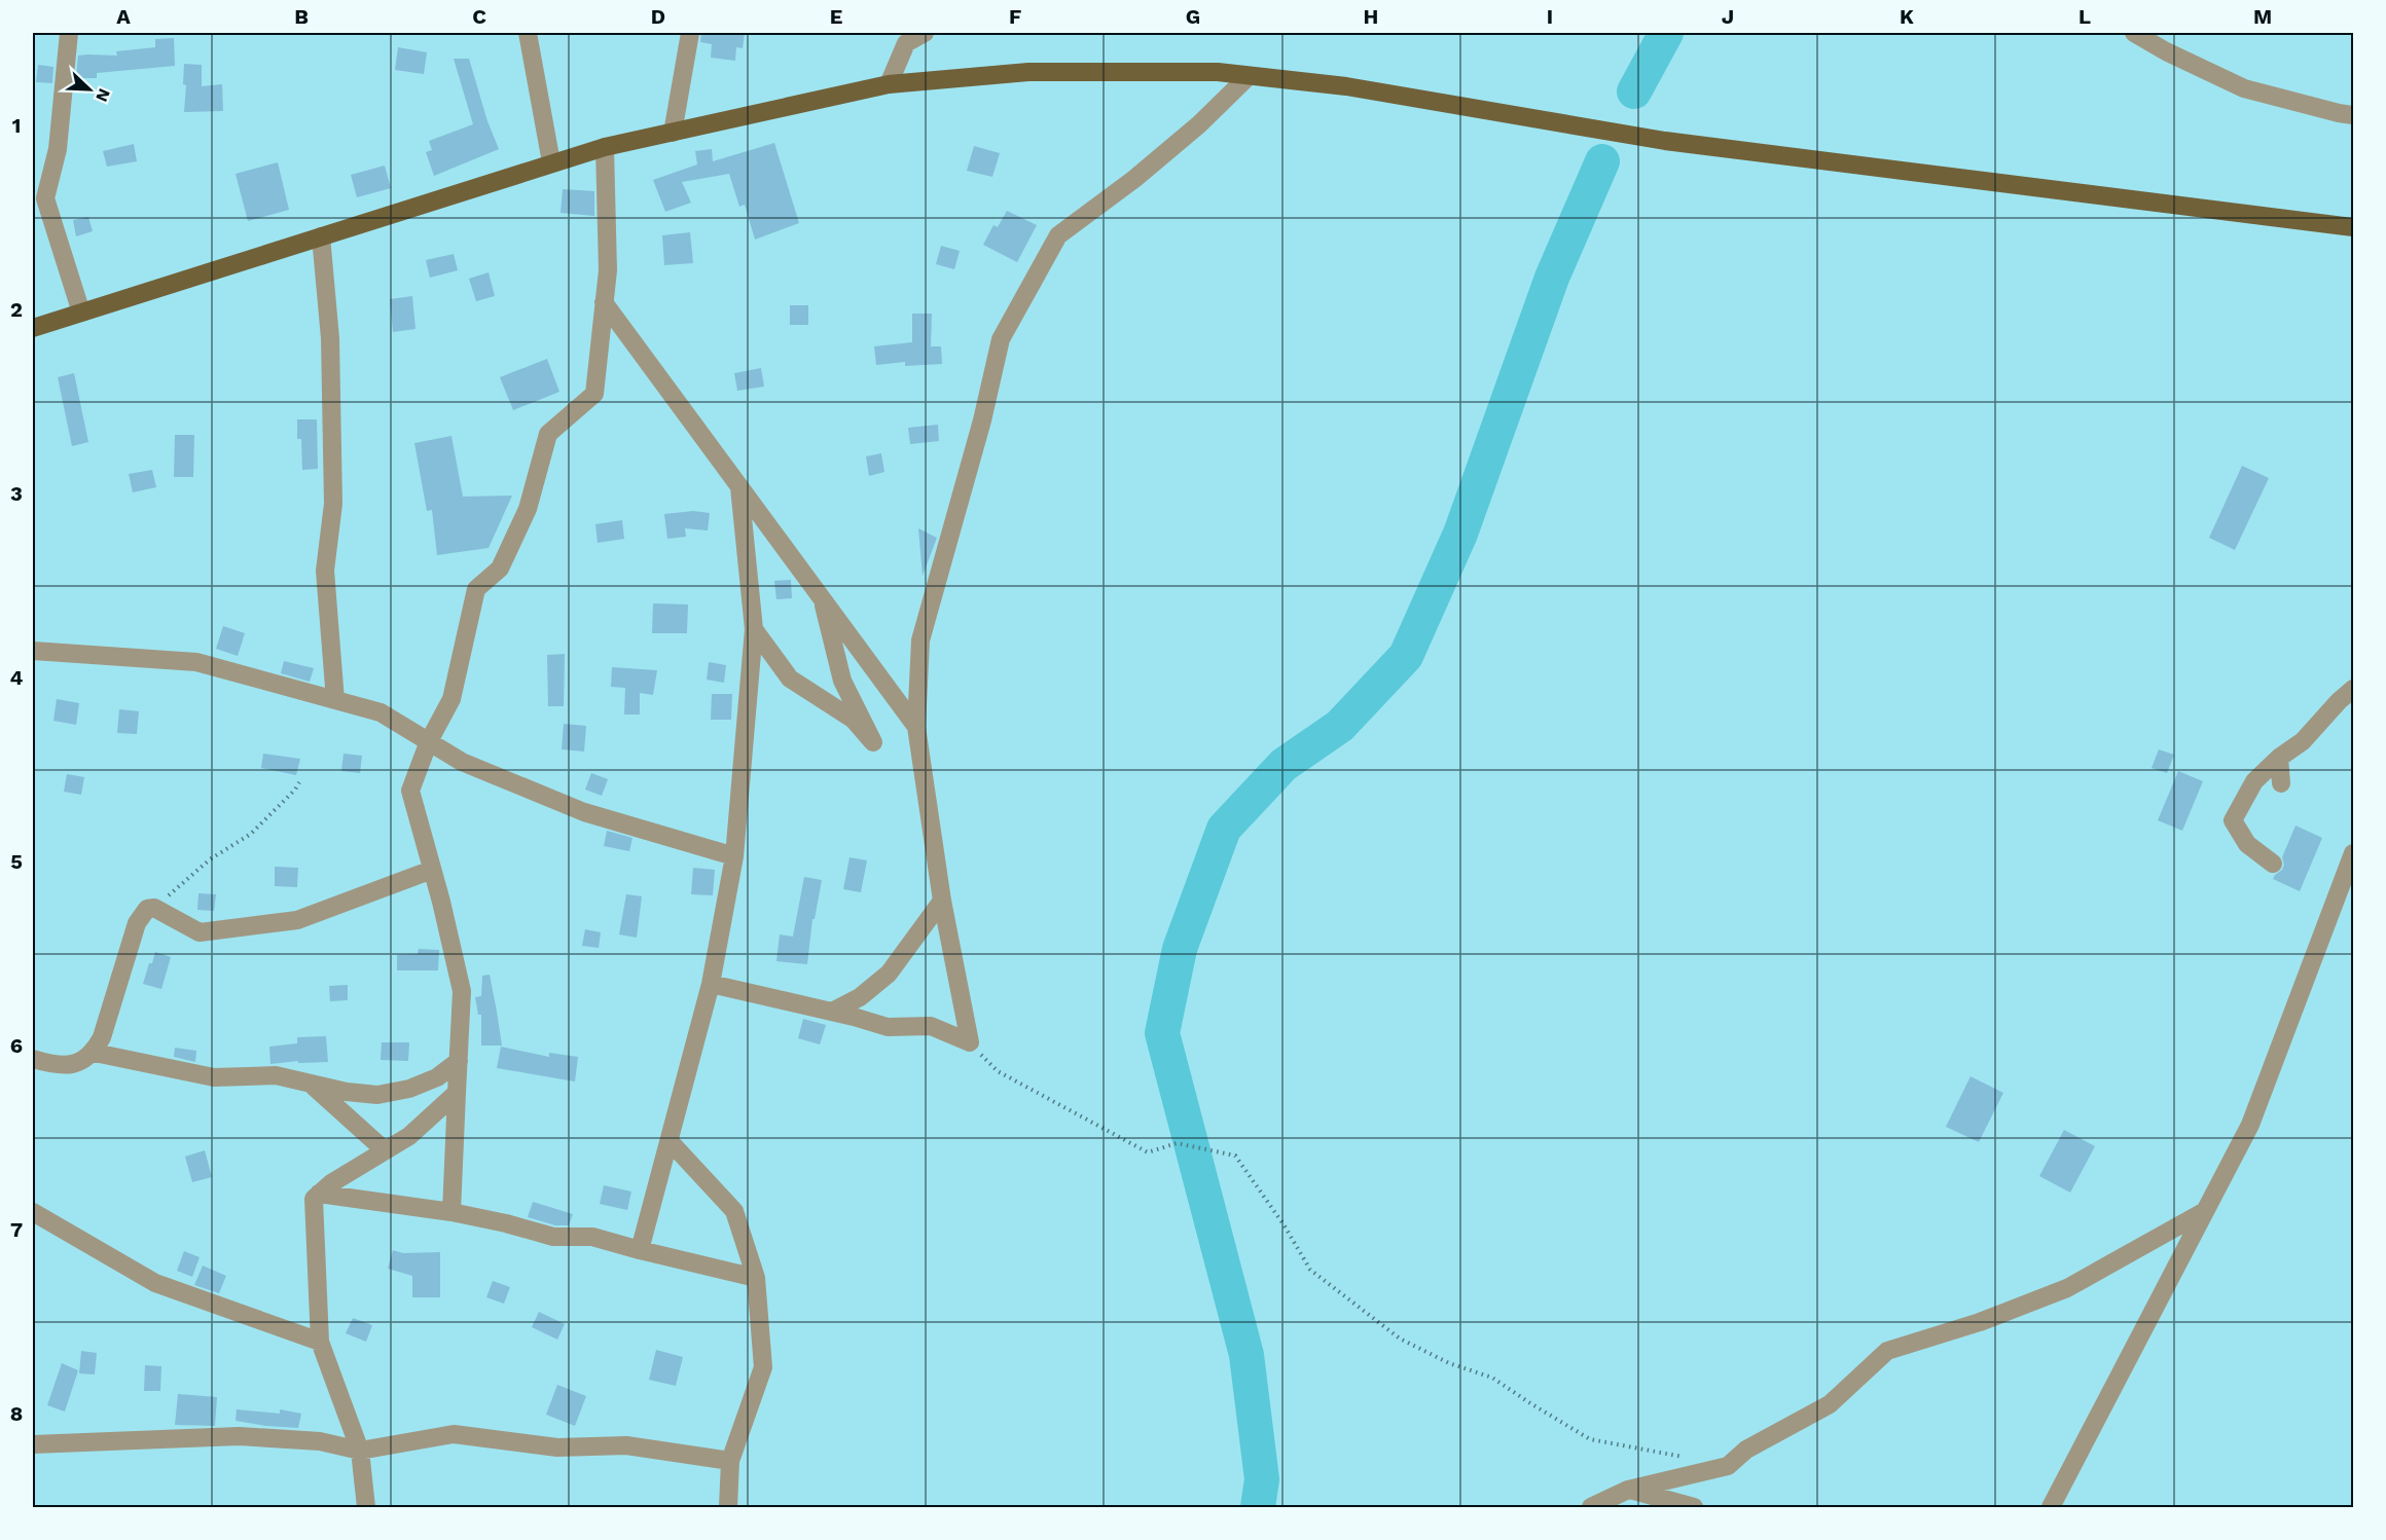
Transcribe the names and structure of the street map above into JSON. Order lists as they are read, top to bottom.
{
  "north": "bottom right",
  "grid": {
    "columns": [
      "A",
      "B",
      "C",
      "D",
      "E",
      "F",
      "G",
      "H",
      "I",
      "J",
      "K",
      "L",
      "M"
    ],
    "rows": [
      "1",
      "2",
      "3",
      "4",
      "5",
      "6",
      "7",
      "8"
    ]
  }
}
